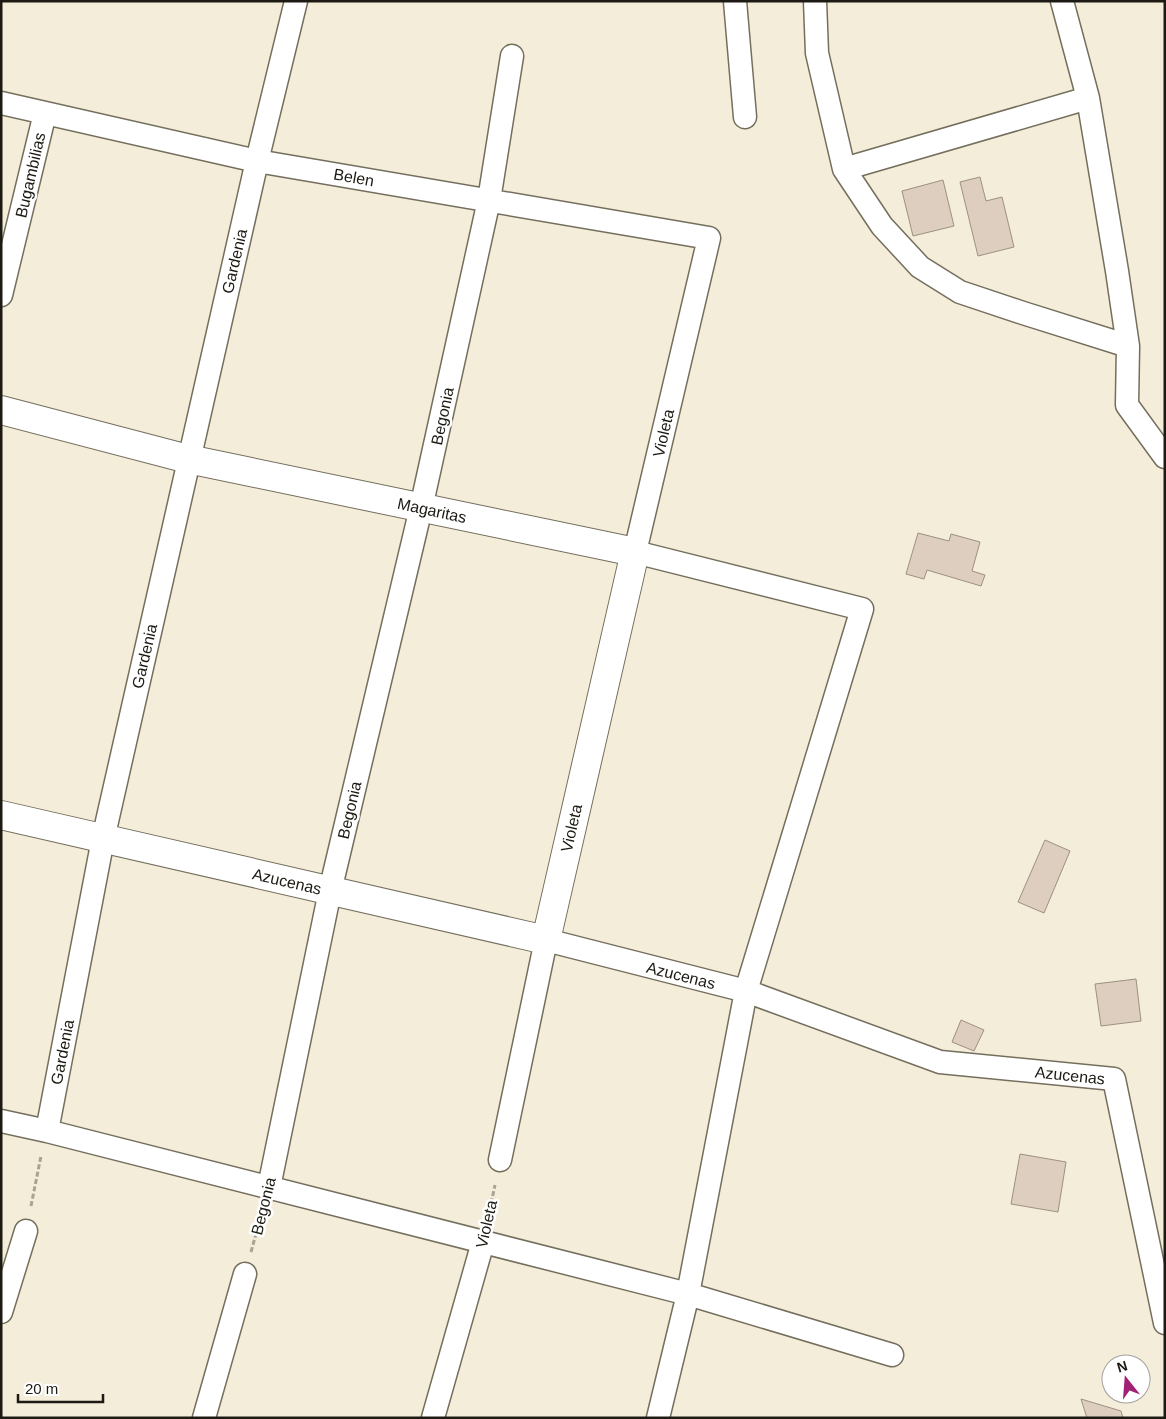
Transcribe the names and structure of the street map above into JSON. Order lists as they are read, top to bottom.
{
  "streets": {
    "street": [
      "Bugambilias",
      "Belen",
      "Gardenia",
      "Begonia",
      "Violeta",
      "Magaritas",
      "Azucenas"
    ]
  },
  "crossings": [
    ["Bugambilias", "Belen"],
    ["Belen", "Gardenia"],
    ["Belen", "Begonia"],
    ["Belen", "Violeta"],
    ["Gardenia", "Magaritas"],
    ["Gardenia", "Azucenas"],
    ["Begonia", "Magaritas"],
    ["Begonia", "Azucenas"],
    ["Violeta", "Magaritas"],
    ["Violeta", "Azucenas"],
    ["Magaritas", "Azucenas"]
  ],
  "scale_bar": "20 m",
  "north": "top"
}
